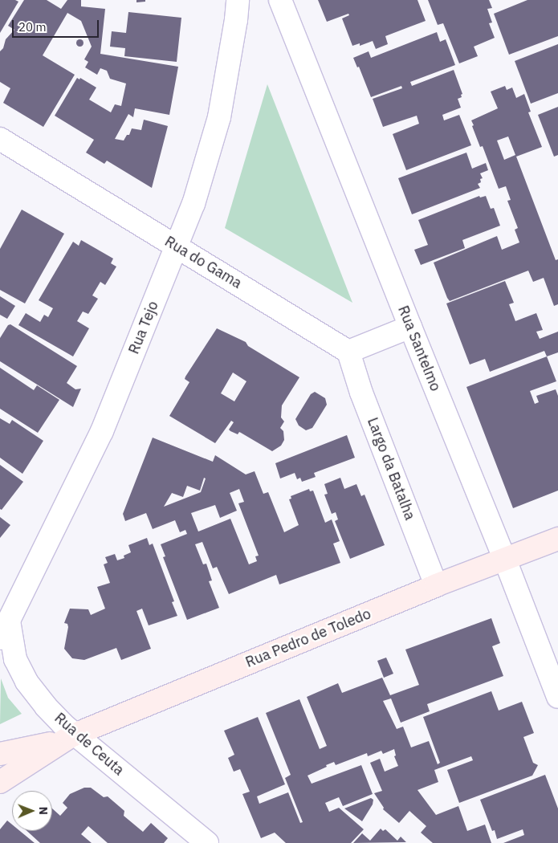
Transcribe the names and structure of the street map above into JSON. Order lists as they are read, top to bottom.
{
  "streets": {
    "street": [
      "Rua do Gama",
      "Rua Tejo",
      "Rua Santelmo",
      "Largo da Batalha",
      "Rua Pedro de Toledo",
      "Rua de Ceuta"
    ]
  },
  "crossings": [
    ["Rua do Gama", "Rua Tejo"],
    ["Rua do Gama", "Largo da Batalha"],
    ["Rua Tejo", "Rua de Ceuta"],
    ["Rua Santelmo", "Rua Pedro de Toledo"],
    ["Largo da Batalha", "Rua Pedro de Toledo"],
    ["Rua Pedro de Toledo", "Rua de Ceuta"]
  ],
  "scale_bar": "20 m",
  "north": "right"
}
